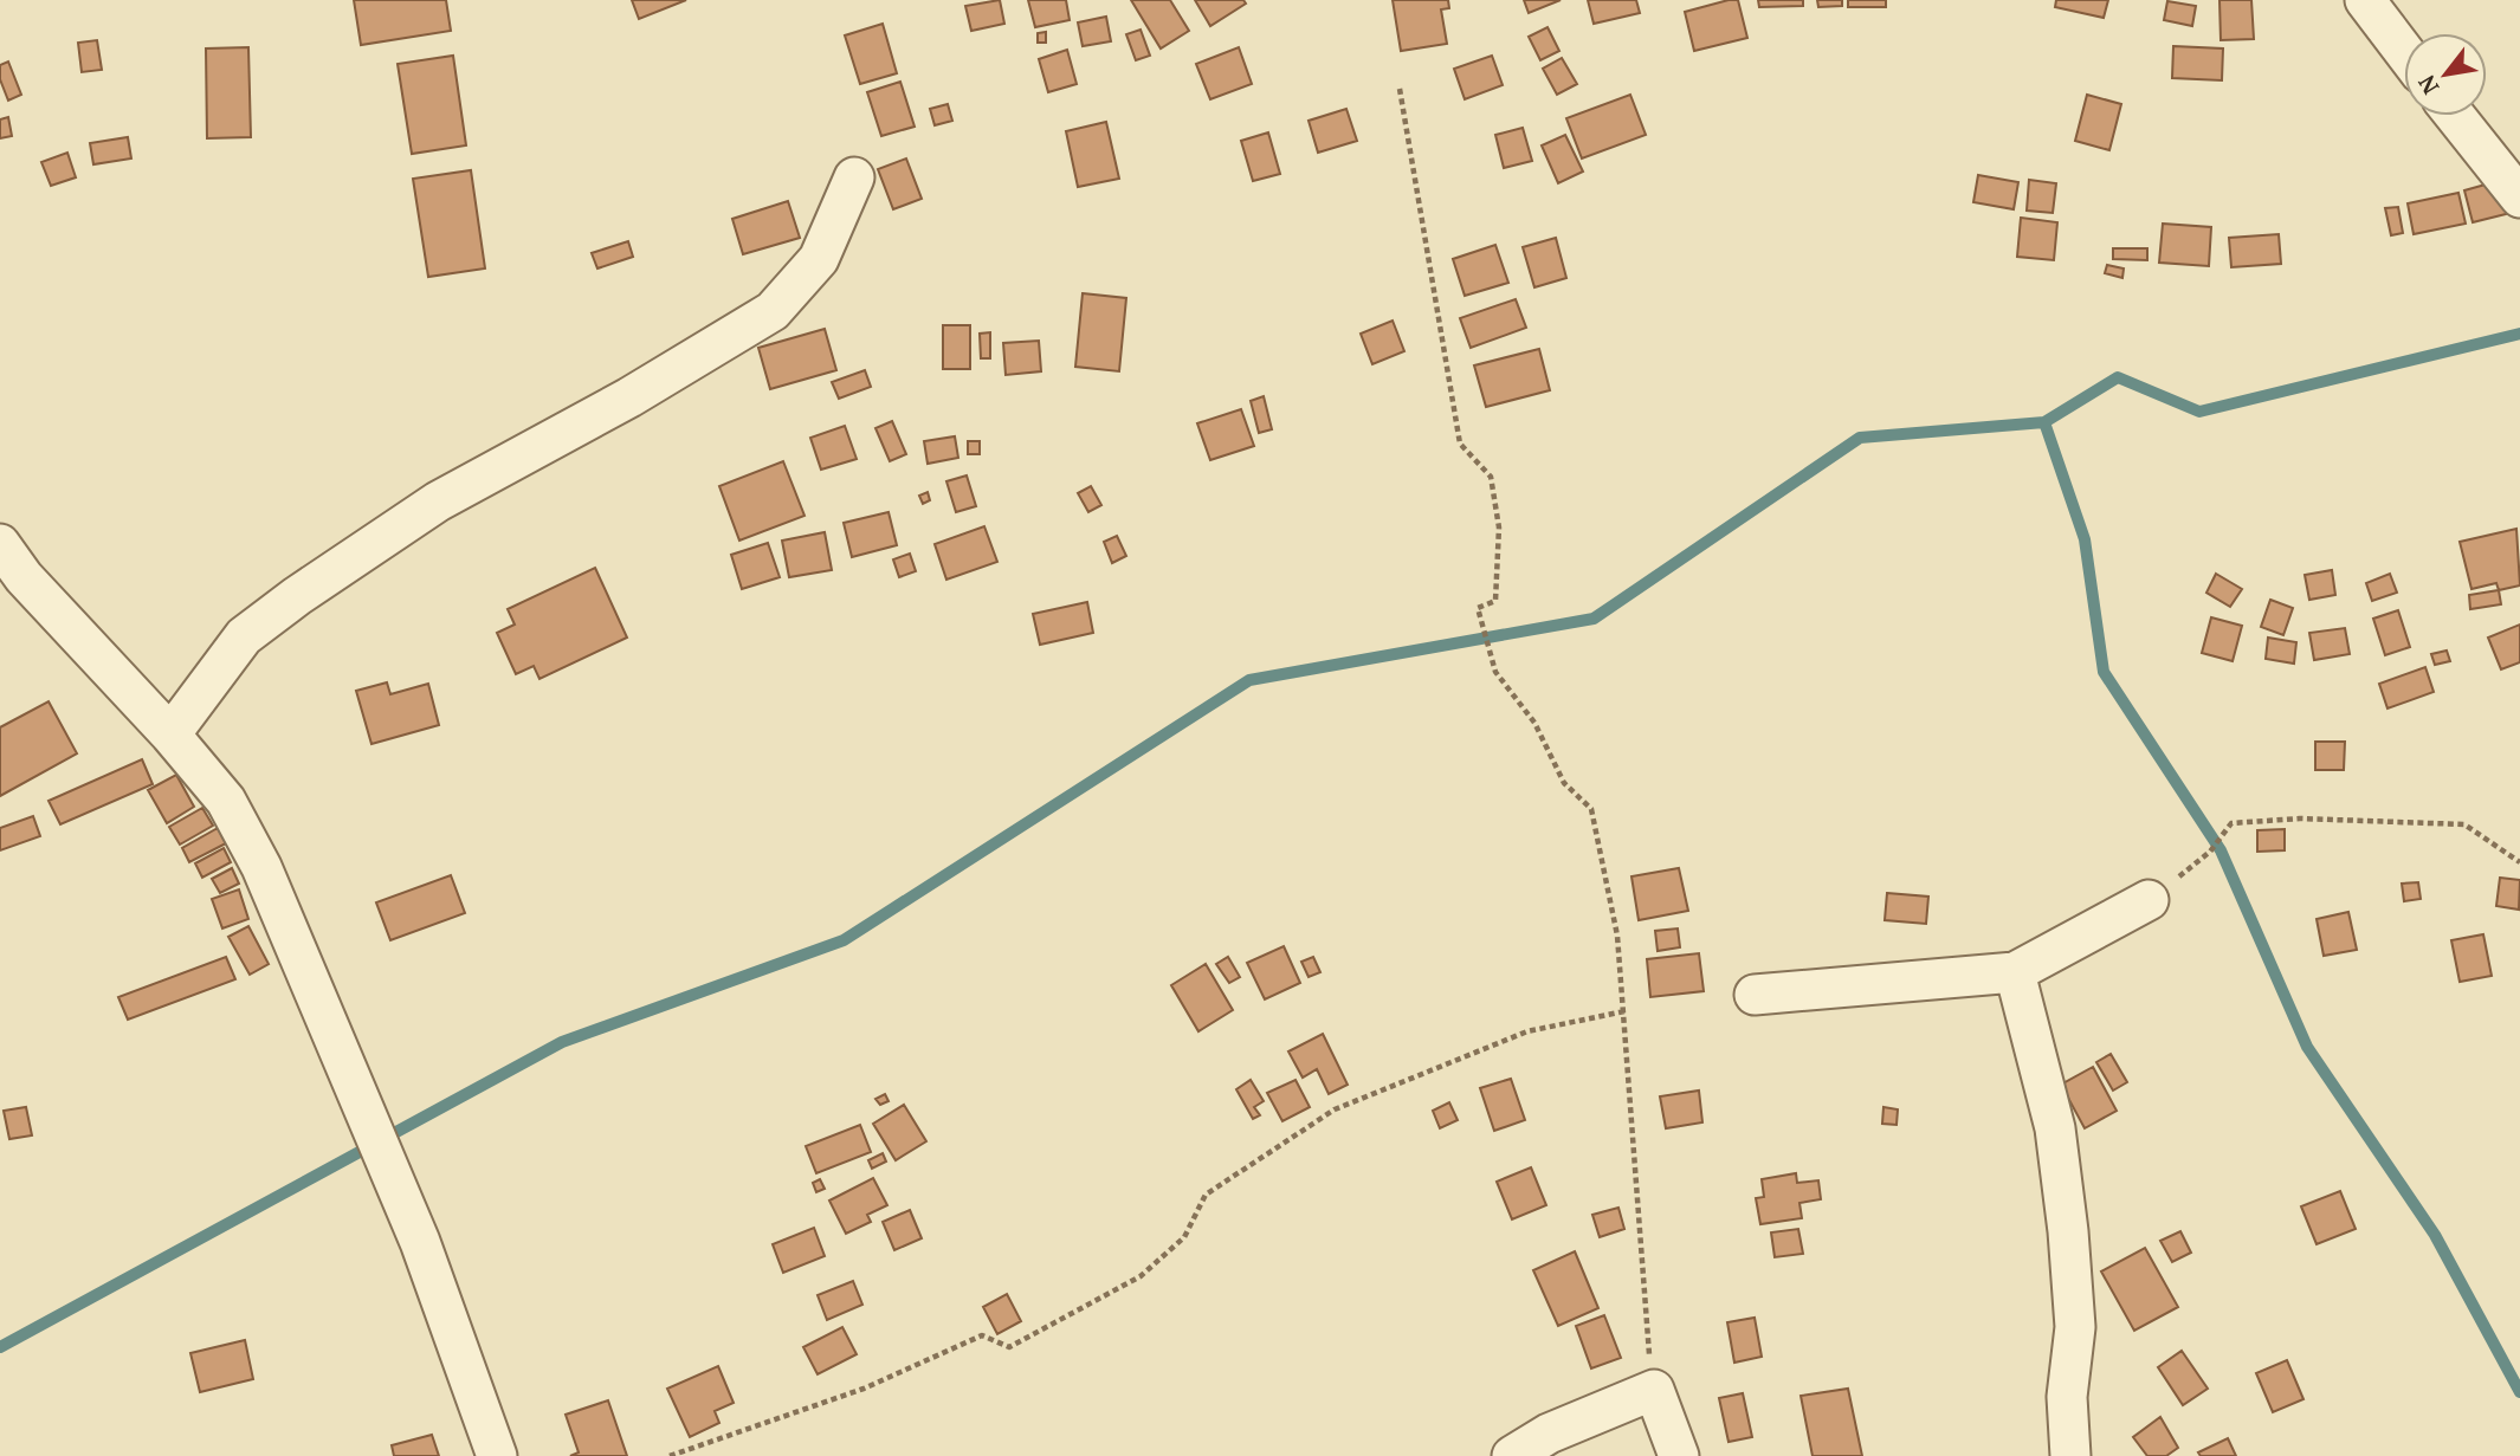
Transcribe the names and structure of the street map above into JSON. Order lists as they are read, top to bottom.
{
  "north": "bottom left"
}
